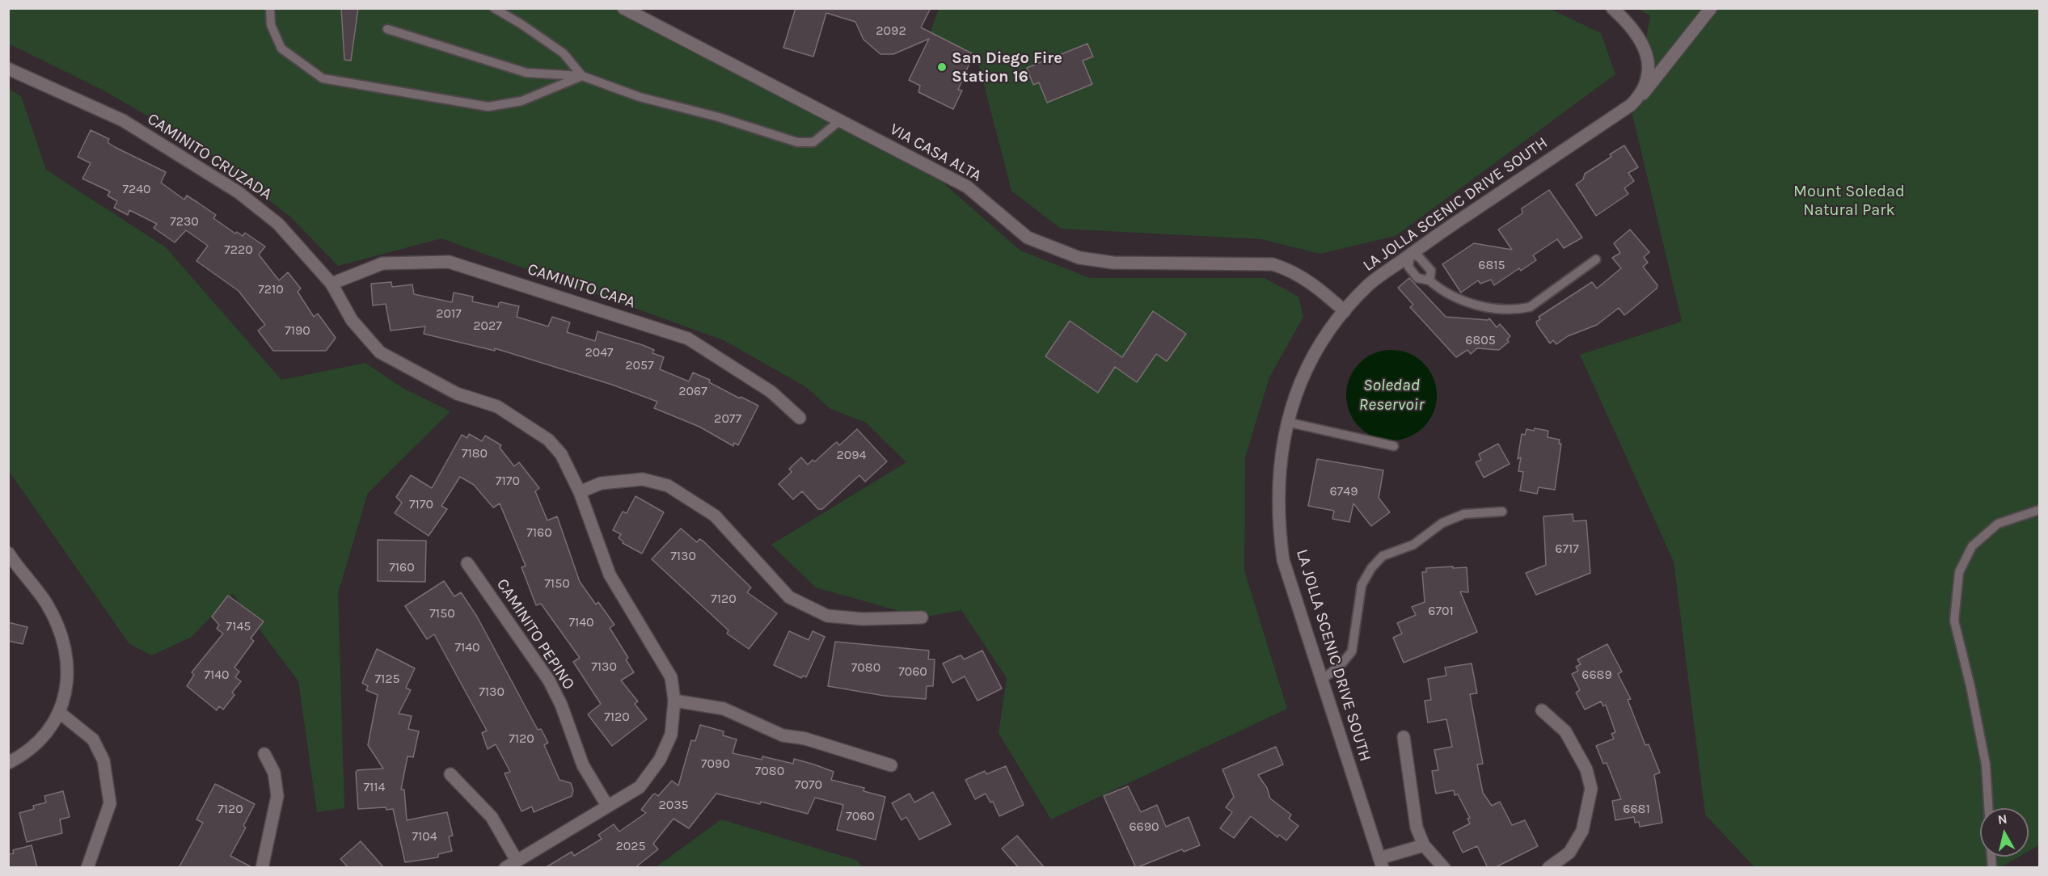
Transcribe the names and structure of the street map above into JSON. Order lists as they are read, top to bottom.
{
  "streets": {
    "street": [
      "VIA CASA ALTA",
      "CAMINITO CRUZADA",
      "LA JOLLA SCENIC DRIVE SOUTH",
      "CAMINITO CAPA",
      "CAMINITO PEPINO"
    ]
  },
  "crossings": [
    ["VIA CASA ALTA", "LA JOLLA SCENIC DRIVE SOUTH"],
    ["CAMINITO CRUZADA", "CAMINITO CAPA"],
    ["CAMINITO CRUZADA", "CAMINITO PEPINO"]
  ],
  "water": ["Soledad Reservoir"],
  "parks": ["Mount Soledad Natural Park"],
  "places": ["San Diego Fire Station 16"],
  "house_numbers": [
    "2092",
    "7240",
    "7230",
    "7220",
    "6815",
    "7210",
    "2017",
    "2027",
    "7190",
    "6805",
    "2047",
    "2057",
    "2067",
    "2077",
    "7180",
    "2094",
    "7170",
    "6749",
    "7170",
    "7160",
    "6717",
    "7130",
    "7160",
    "7150",
    "7120",
    "6701",
    "7150",
    "7140",
    "7145",
    "7140",
    "7130",
    "7080",
    "7060",
    "7140",
    "6689",
    "7125",
    "7130",
    "7120",
    "7120",
    "7090",
    "7080",
    "7070",
    "7114",
    "2035",
    "7120",
    "6681",
    "7060",
    "6690",
    "7104",
    "2025"
  ],
  "north": "top"
}
